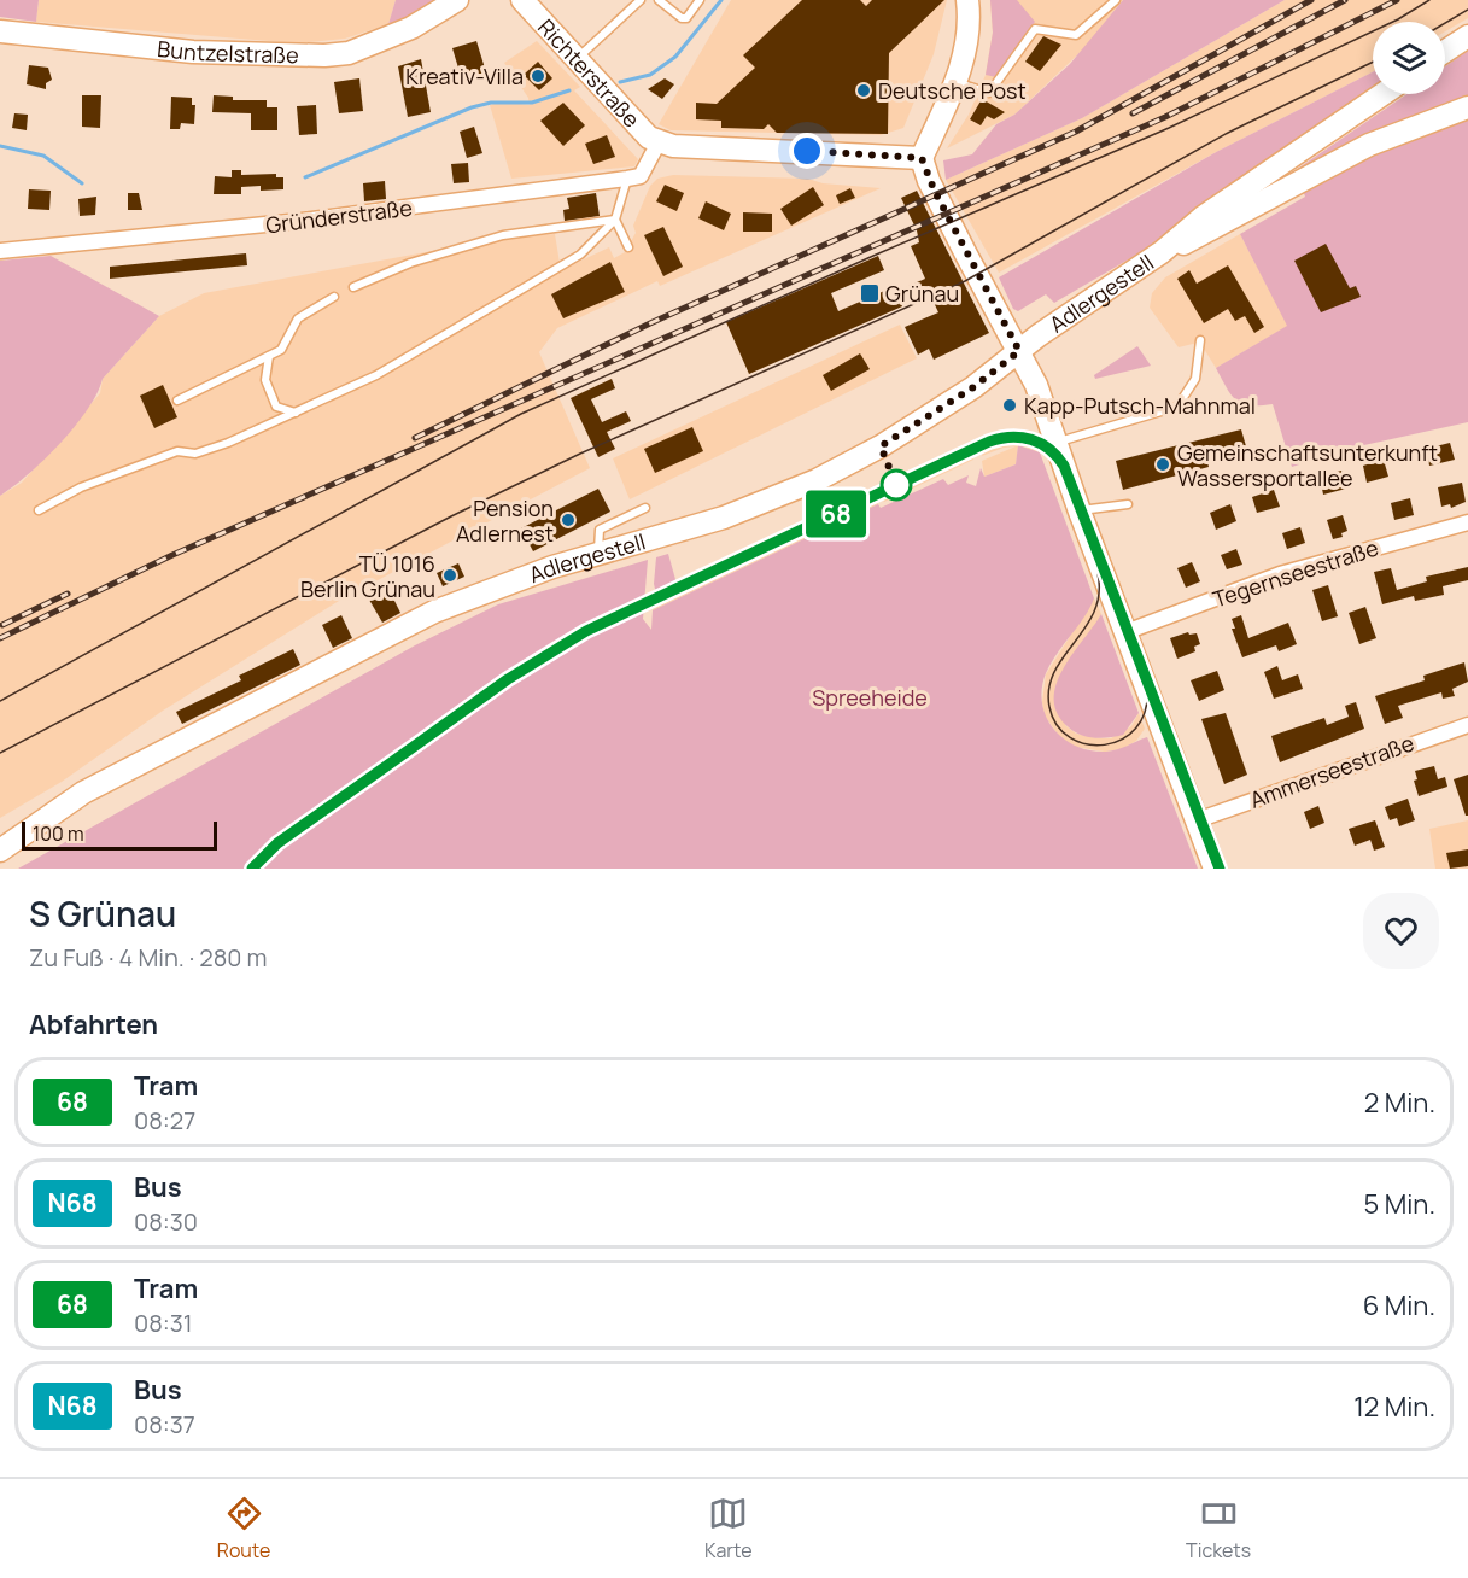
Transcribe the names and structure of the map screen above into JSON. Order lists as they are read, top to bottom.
{
  "streets": {
    "main road": ["Buntzelstraße", "Richterstraße", "Adlergestell"],
    "street": ["Gründerstraße", "Tegernseestraße", "Ammerseestraße"]
  },
  "parks": ["Spreeheide"],
  "places": {
    "other": [
      "Kreativ-Villa",
      "Deutsche Post",
      "Kapp-Putsch-Mahnmal",
      "Gemeinschaftsunterkunft Wassersportallee",
      "Pension Adlernest",
      "TÜ 1016 Berlin Grünau"
    ],
    "transit": ["Grünau"]
  },
  "lines": ["tram line 68"],
  "scale_bar": "100 m",
  "page": {
    "on_map": "68",
    "scale": "100 m",
    "heading": [
      ["S Grünau", "Zu Fuß · 4 Min. · 280 m"],
      "Abfahrten"
    ],
    "list": [
      {
        "mark": "68",
        "name": "Tram",
        "note": "08:27",
        "value": "2 Min."
      },
      {
        "mark": "N68",
        "name": "Bus",
        "note": "08:30",
        "value": "5 Min."
      },
      {
        "mark": "68",
        "name": "Tram",
        "note": "08:31",
        "value": "6 Min."
      },
      {
        "mark": "N68",
        "name": "Bus",
        "note": "08:37",
        "value": "12 Min."
      }
    ],
    "tabs": ["Route", "Karte", "Tickets"]
  }
}
